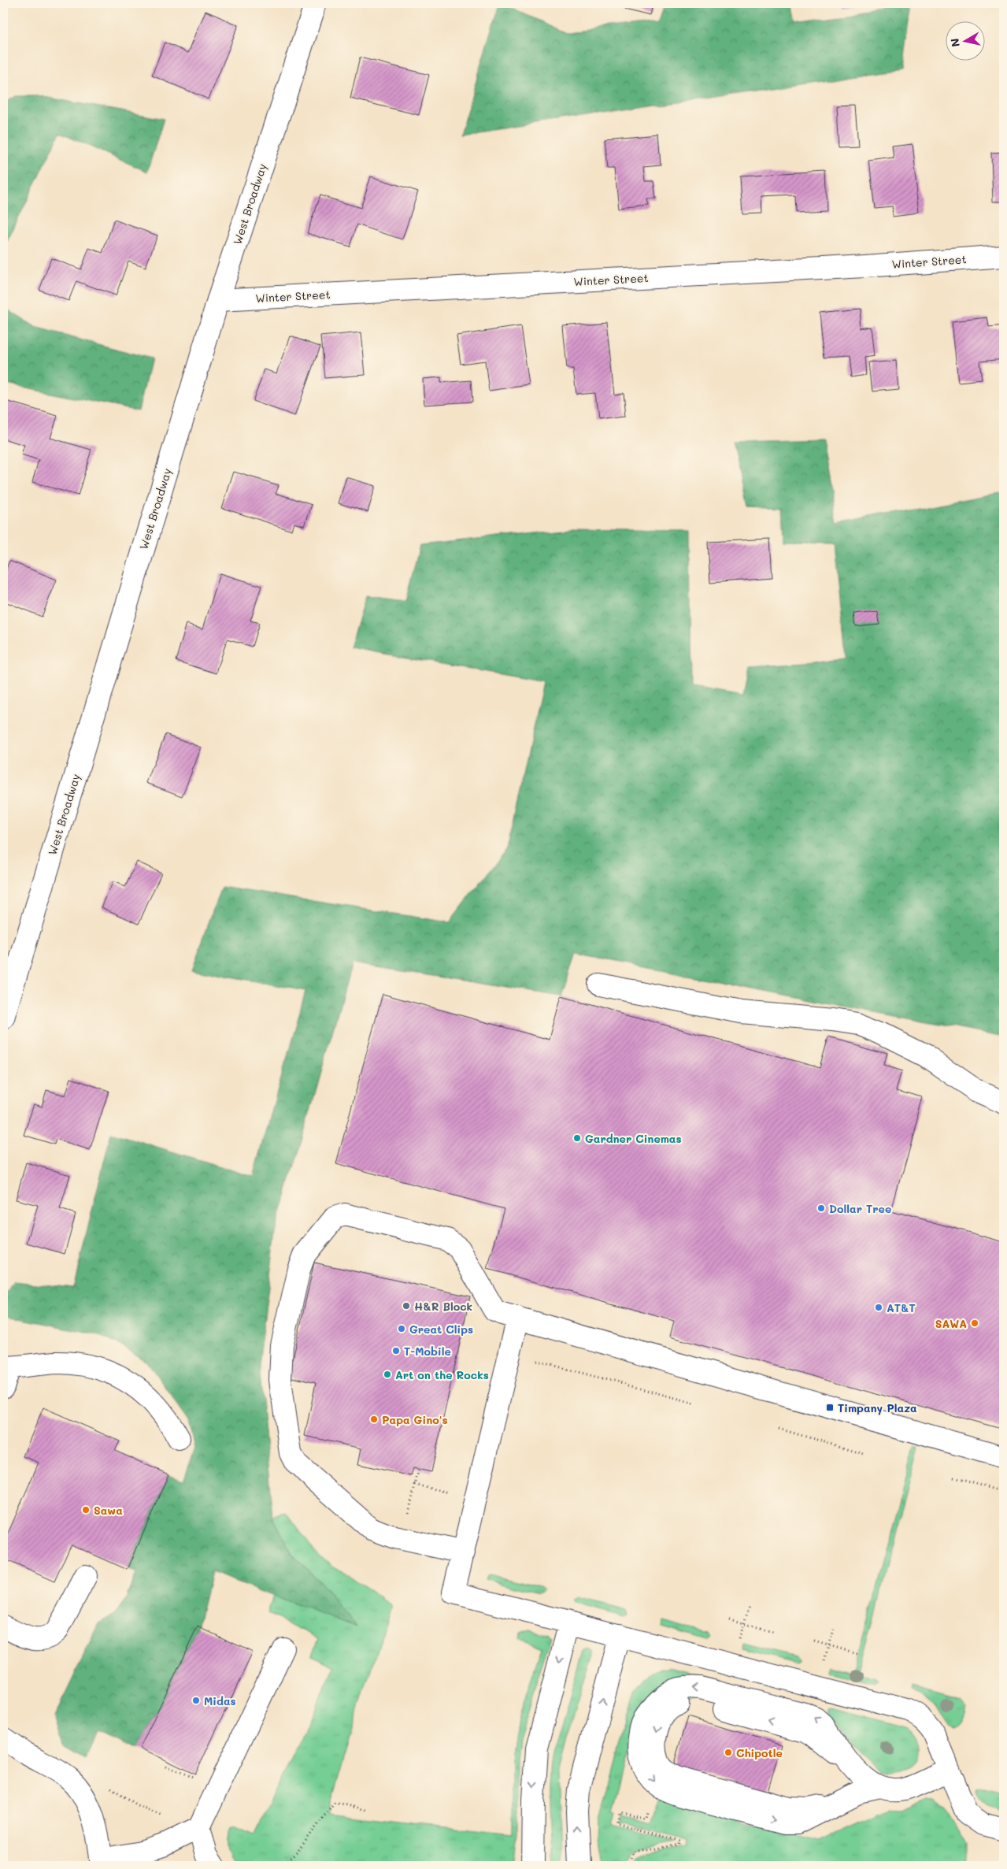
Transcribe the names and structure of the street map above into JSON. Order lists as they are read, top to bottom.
{
  "streets": {
    "main road": ["West Broadway", "Winter Street"]
  },
  "crossings": [
    ["West Broadway", "Winter Street"]
  ],
  "places": {
    "other": [
      "Gardner Cinemas",
      "Dollar Tree",
      "H&R Block",
      "AT&T",
      "SAWA",
      "Great Clips",
      "T-Mobile",
      "Art on the Rocks",
      "Papa Gino's",
      "Sawa",
      "Midas",
      "Chipotle"
    ],
    "transit": ["Timpany Plaza"]
  },
  "north": "left"
}
